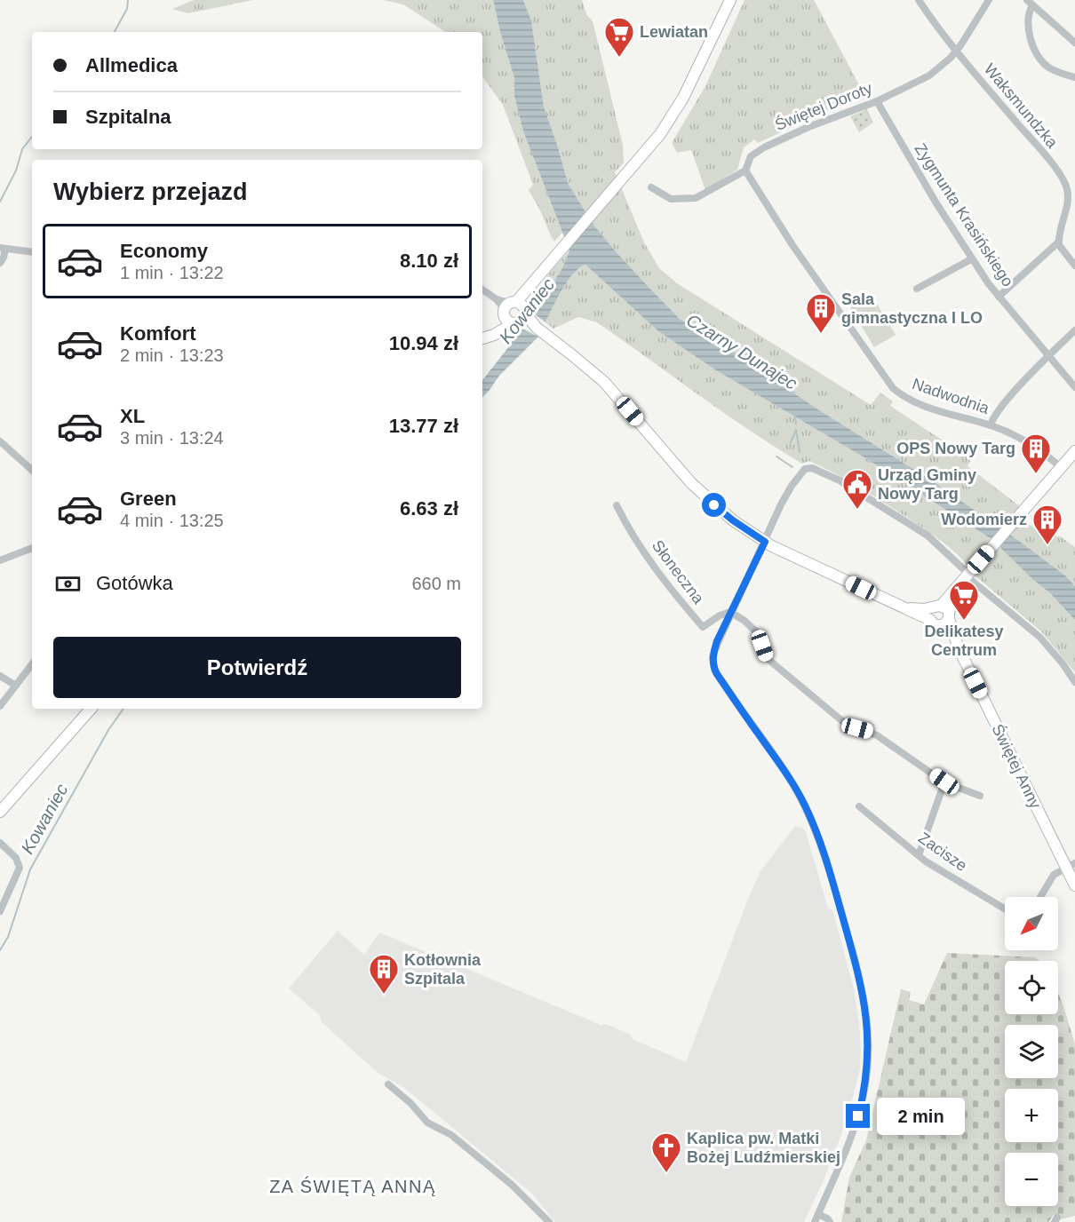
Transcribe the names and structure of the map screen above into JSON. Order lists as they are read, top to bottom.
{
  "streets": {
    "street": [
      "Waksmundzka",
      "Świętej Doroty",
      "Zygmunta Krasińskiego",
      "Nadwodnia",
      "Słoneczna",
      "Świętej Anny",
      "Zacisze"
    ]
  },
  "crossings": [
    ["Waksmundzka", "Świętej Doroty"],
    ["Świętej Doroty", "Zygmunta Krasińskiego"],
    ["Świętej Doroty", "Nadwodnia"]
  ],
  "districts": ["ZA ŚWIĘTĄ ANNĄ"],
  "water": ["Kowaniec", "Czarny Dunajec"],
  "places": {
    "supermarket": ["Lewiatan", "Delikatesy Centrum"],
    "building": [
      "Sala gimnastyczna I LO",
      "OPS Nowy Targ",
      "Wodomierz",
      "Kotłownia Szpitala"
    ],
    "public building": ["Urząd Gminy Nowy Targ"],
    "church": ["Kaplica pw. Matki Bożej Ludźmierskiej"]
  },
  "north": "bottom left",
  "page": {
    "banner": ["Allmedica", "Szpitalna"],
    "heading": "Wybierz przejazd",
    "list": [
      {
        "name": "Economy",
        "note": "1 min · 13:22",
        "value": "8.10 zł"
      },
      {
        "name": "Komfort",
        "note": "2 min · 13:23",
        "value": "10.94 zł"
      },
      {
        "name": "XL",
        "note": "3 min · 13:24",
        "value": "13.77 zł"
      },
      {
        "name": "Green",
        "note": "4 min · 13:25",
        "value": "6.63 zł"
      }
    ],
    "pay": ["Gotówka", "660 m"],
    "buttons": "Potwierdź",
    "map_buttons": ["+", "−"],
    "bubble": "2 min"
  }
}
